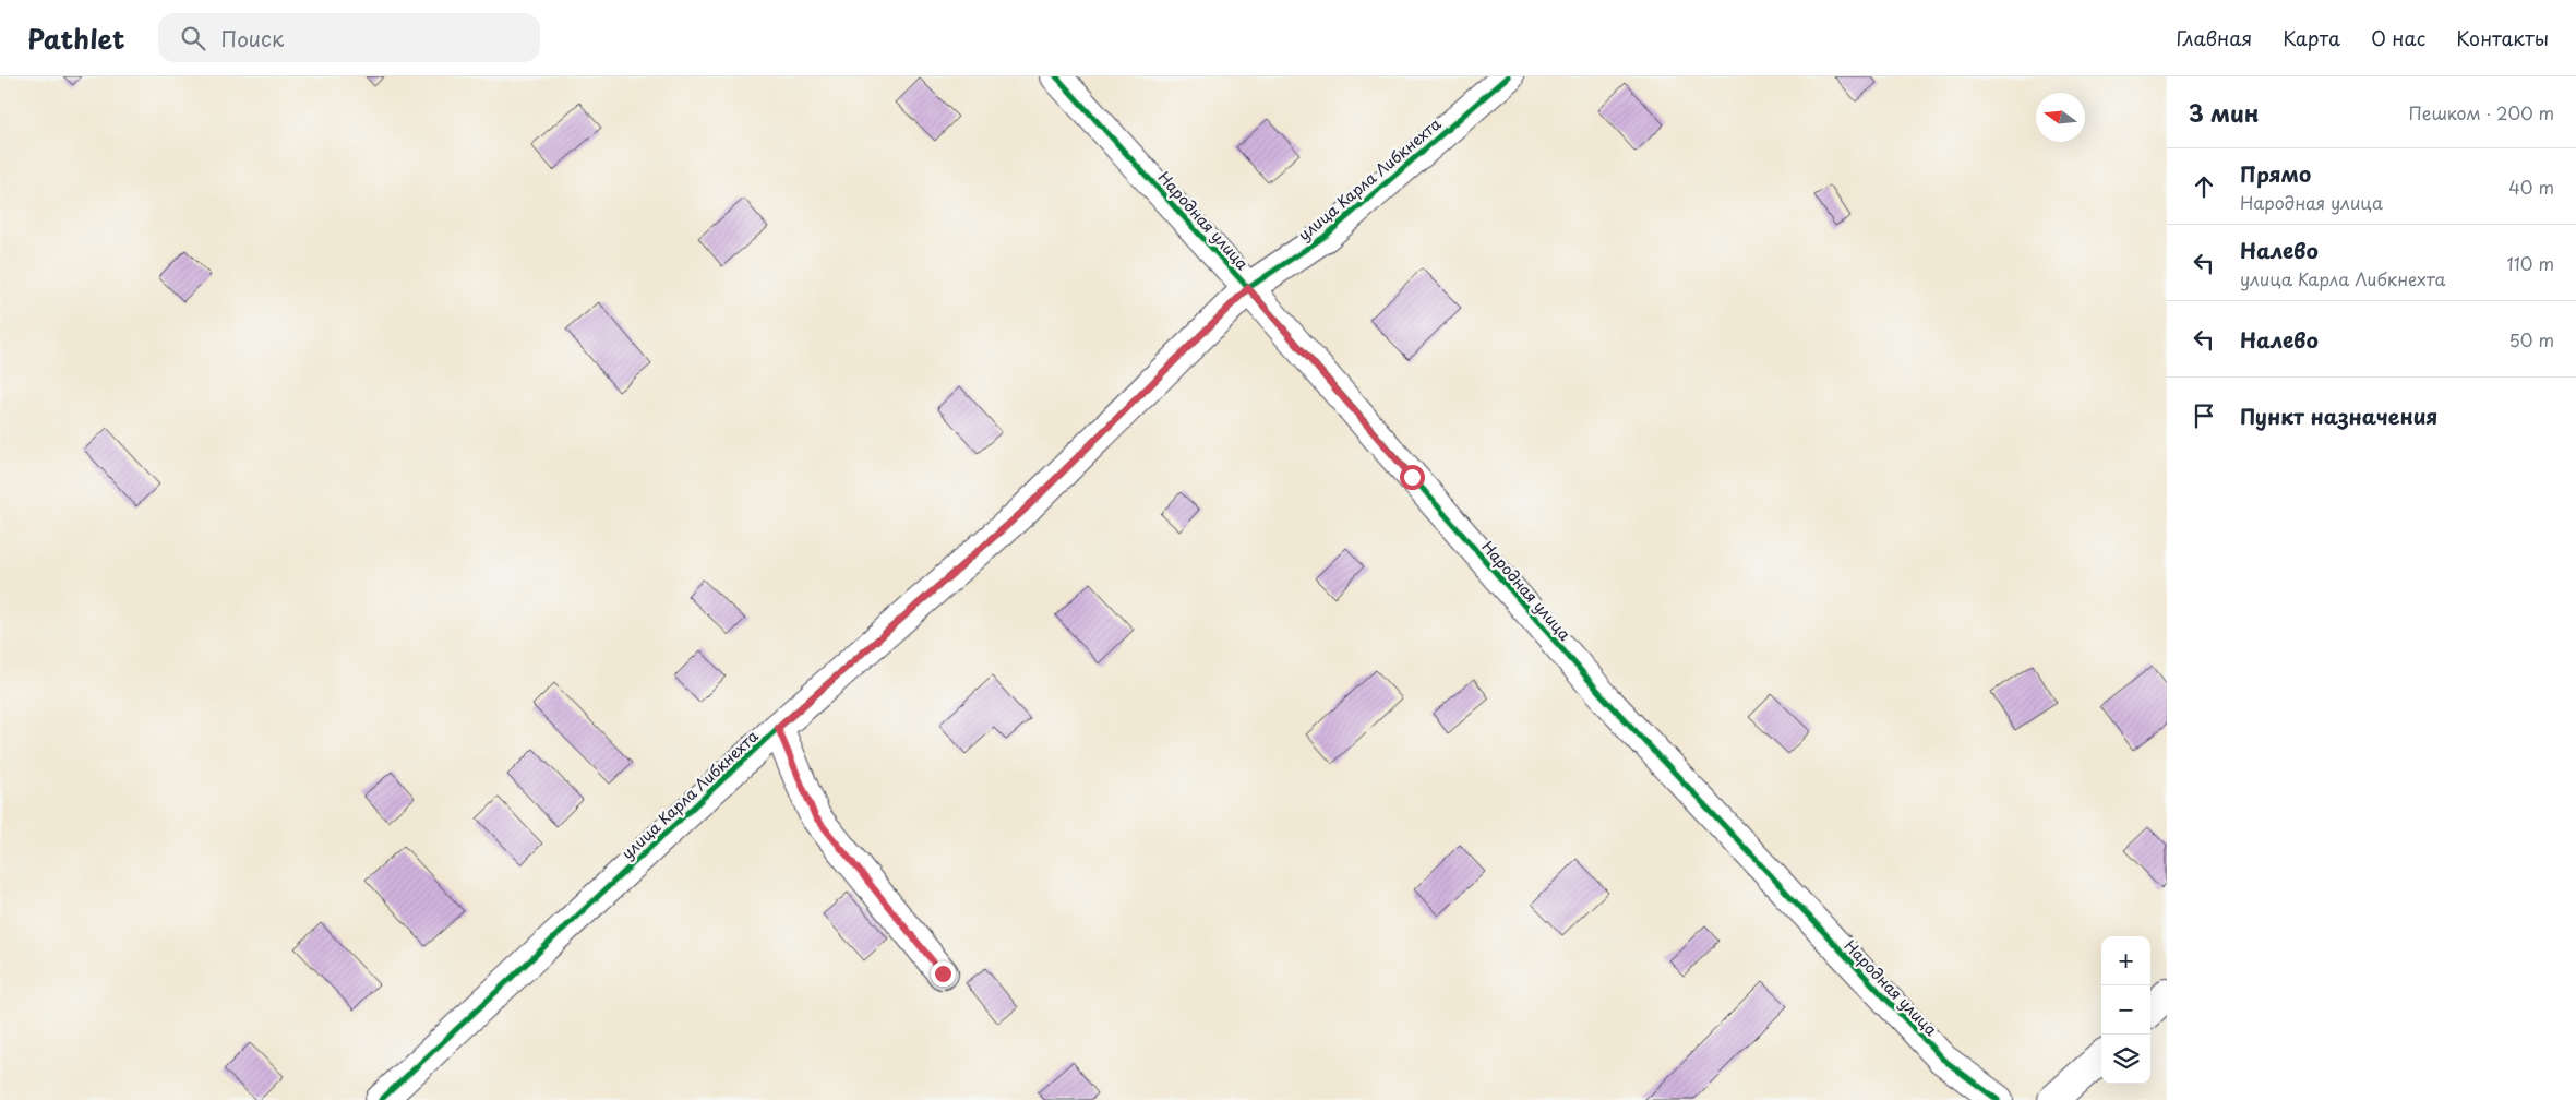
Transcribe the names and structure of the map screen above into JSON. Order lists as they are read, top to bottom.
{
  "streets": {
    "street": ["улица Карла Либкнехта", "Народная улица"]
  },
  "crossings": [
    ["улица Карла Либкнехта", "Народная улица"]
  ],
  "north": "left",
  "page": {
    "header": "Pathlet",
    "search": "Поиск",
    "nav": [
      "Главная",
      "Карта",
      "О нас",
      "Контакты"
    ],
    "heading": ["3 мин", "Пешком · 200 m"],
    "list": [
      ["Прямо", "Народная улица", "40 m"],
      ["Налево", "улица Карла Либкнехта", "110 m"],
      ["Налево", "50 m"],
      "Пункт назначения"
    ],
    "map_buttons": ["+", "−"]
  }
}
